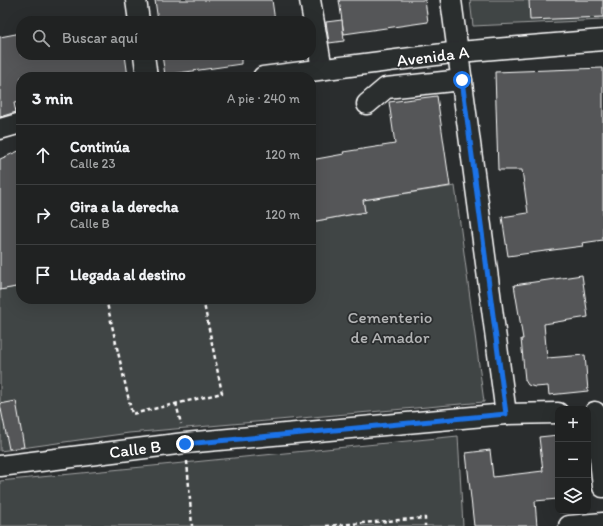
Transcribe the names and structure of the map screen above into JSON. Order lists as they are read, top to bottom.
{
  "streets": {
    "street": ["Avenida A", "Calle B"]
  },
  "parks": ["Cementerio de Amador"],
  "page": {
    "search": "Buscar aquí",
    "heading": ["3 min", "A pie · 240 m"],
    "list": [
      ["Continúa", "Calle 23", "120 m"],
      ["Gira a la derecha", "Calle B", "120 m"],
      "Llegada al destino"
    ],
    "map_buttons": ["+", "−"]
  }
}
